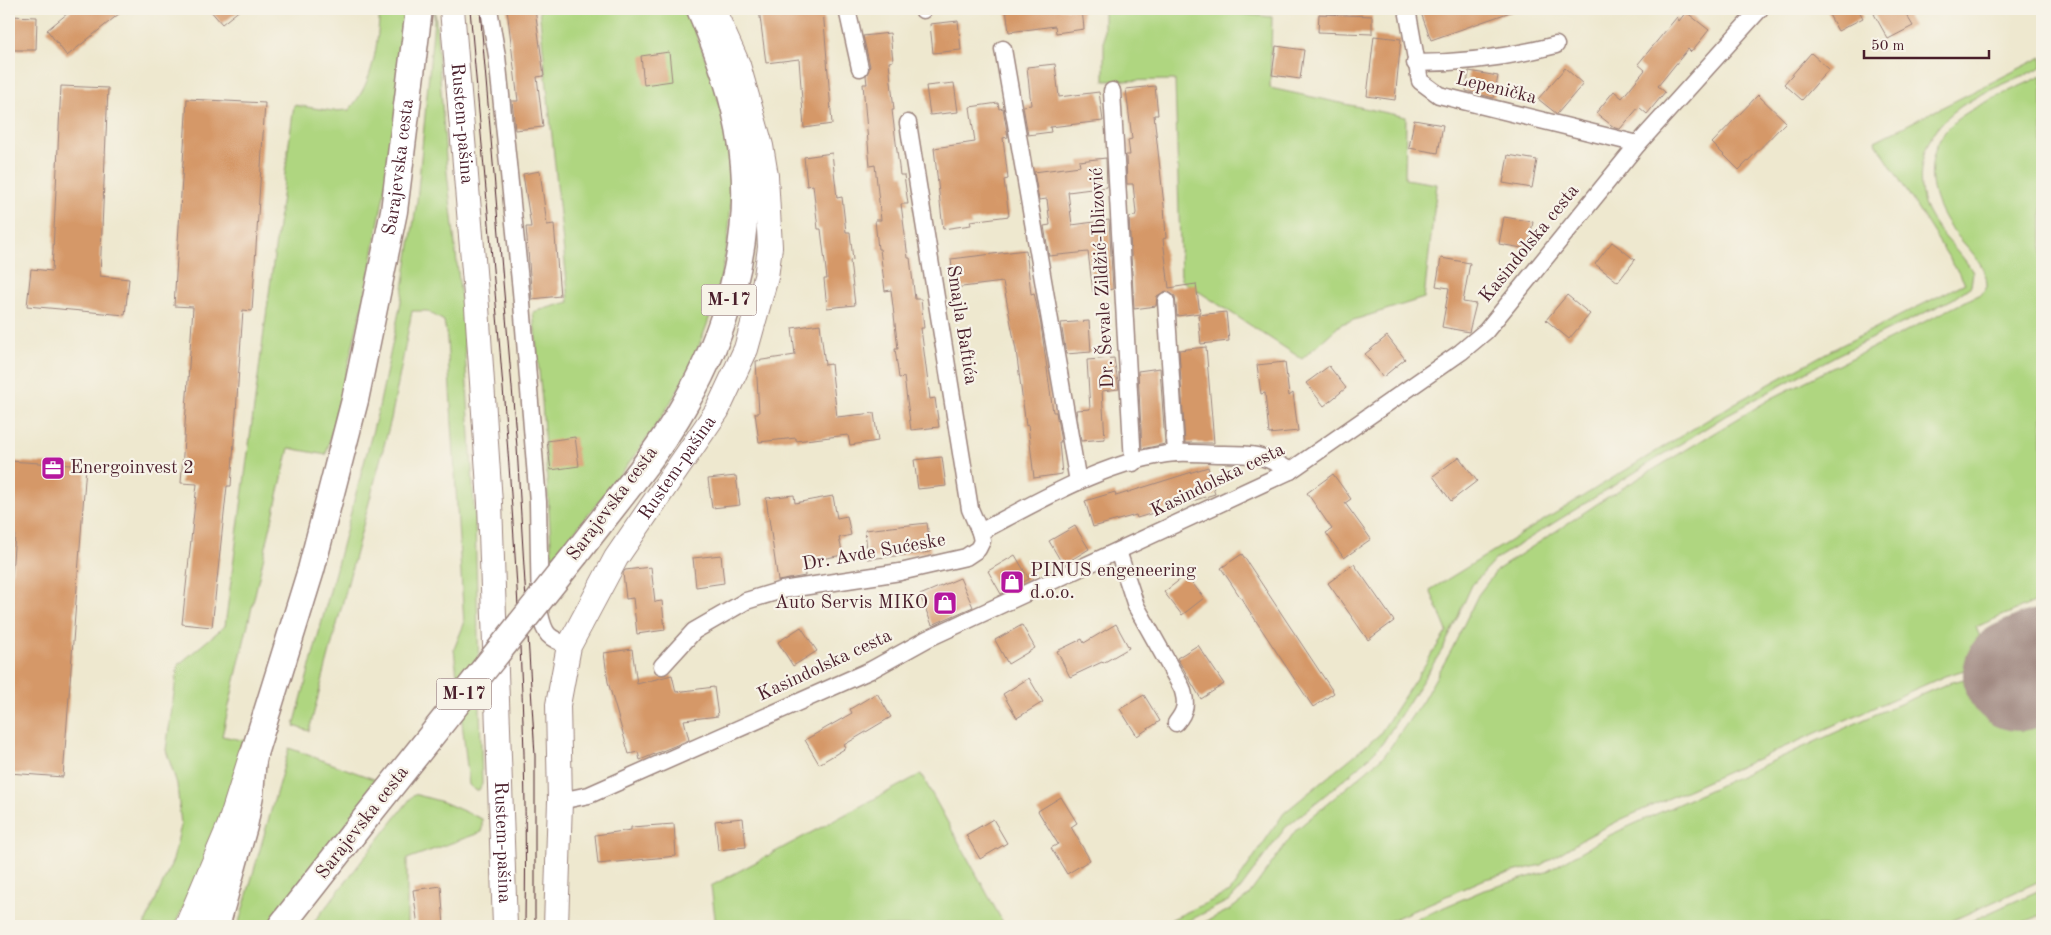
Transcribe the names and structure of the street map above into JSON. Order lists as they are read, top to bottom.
{
  "streets": {
    "main road": ["Rustem-pašina", "Sarajevska cesta", "M-17"],
    "street": [
      "Lepenička",
      "Kasindolska cesta",
      "Dr. Ševale Zildžić-Iblizović",
      "Smajla Baftića",
      "Dr. Avde Sućeske"
    ]
  },
  "crossings": [
    ["Lepenička", "Kasindolska cesta"],
    ["Rustem-pašina", "Kasindolska cesta"],
    ["Smajla Baftića", "Dr. Avde Sućeske"]
  ],
  "places": {
    "office": ["Energoinvest 2"],
    "shop": ["PINUS engeneering d.o.o.", "Auto Servis MIKO"]
  },
  "scale_bar": "50 m"
}
